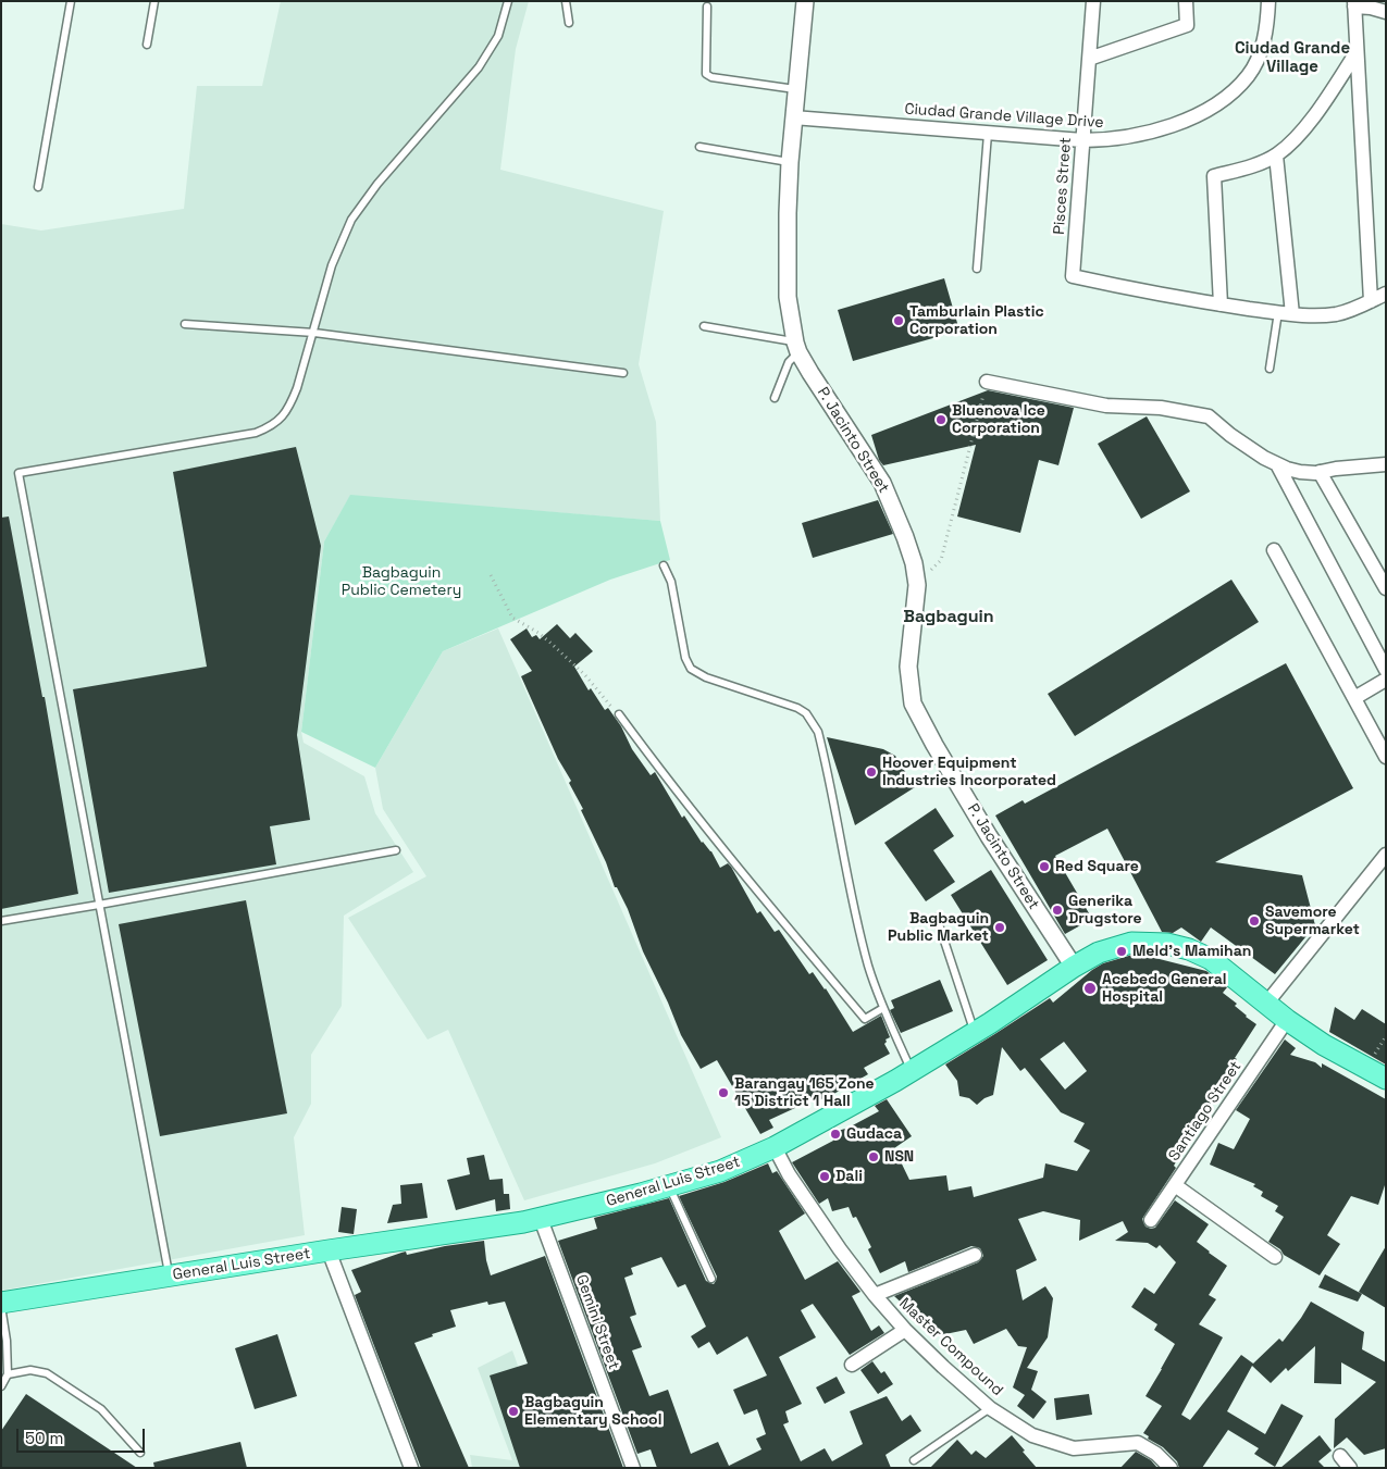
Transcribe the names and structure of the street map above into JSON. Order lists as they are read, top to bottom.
{
  "streets": {
    "main road": ["General Luis Street"],
    "street": [
      "Ciudad Grande Village Drive",
      "Pisces Street",
      "P. Jacinto Street",
      "Santiago Street",
      "Gemini Street",
      "Master Compound"
    ]
  },
  "crossings": [
    ["Ciudad Grande Village Drive", "Pisces Street"],
    ["Ciudad Grande Village Drive", "P. Jacinto Street"],
    ["P. Jacinto Street", "General Luis Street"],
    ["Santiago Street", "General Luis Street"],
    ["General Luis Street", "Gemini Street"],
    ["General Luis Street", "Master Compound"]
  ],
  "districts": ["Ciudad Grande Village", "Bagbaguin"],
  "parks": ["Bagbaguin Public Cemetery"],
  "places": [
    "Tamburlain Plastic Corporation",
    "Bluenova Ice Corporation",
    "Hoover Equipment Industries Incorporated",
    "Red Square",
    "Generika Drugstore",
    "Savemore Supermarket",
    "Bagbaguin Public Market",
    "Meld's Mamihan",
    "Acebedo General Hospital",
    "Barangay 165 Zone 15 District 1 Hall",
    "Gudaca",
    "NSN",
    "Dali",
    "Bagbaguin Elementary School"
  ],
  "scale_bar": "50 m"
}
